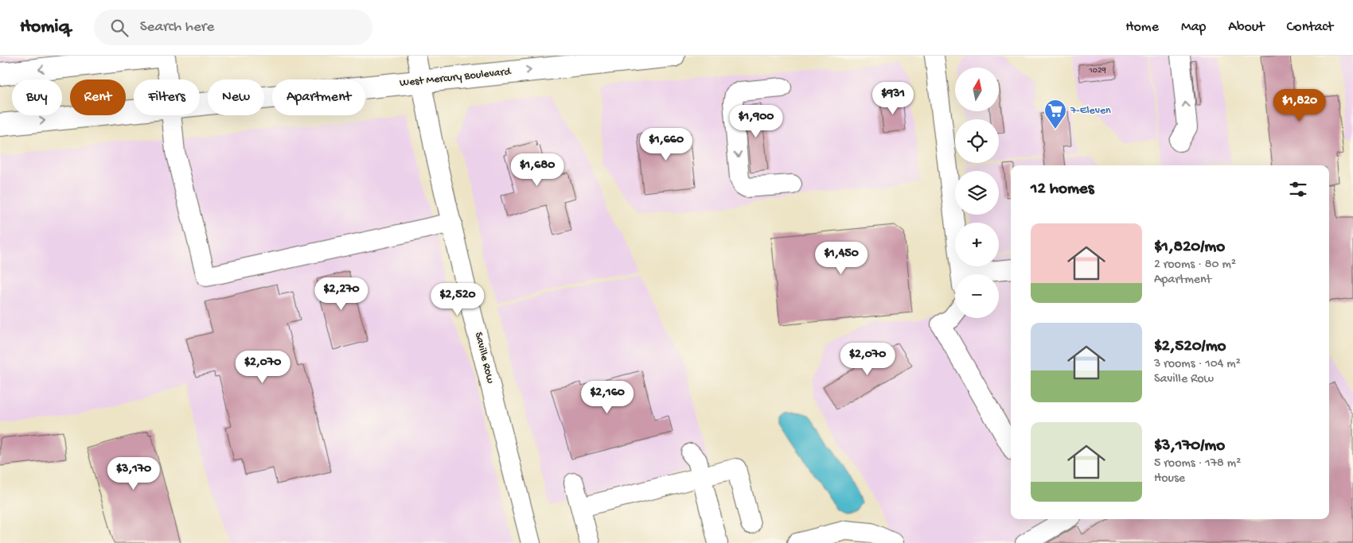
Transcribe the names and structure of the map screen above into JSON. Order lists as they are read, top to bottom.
{
  "streets": {
    "main road": ["West Mercury Boulevard"],
    "street": ["Saville Row"]
  },
  "crossings": [
    ["West Mercury Boulevard", "Saville Row"]
  ],
  "places": {
    "supermarket": ["7-Eleven"]
  },
  "house_numbers": ["1029"],
  "north": "top",
  "page": {
    "header": "Homiq",
    "search": "Search here",
    "nav": [
      "Home",
      "Map",
      "About",
      "Contact"
    ],
    "map_buttons": ["+", "−"],
    "chip": [
      "Buy",
      "Rent",
      "Filters",
      "New",
      "Apartment"
    ],
    "price": [
      "$931",
      "$1,820",
      "$1,900",
      "$1,660",
      "$1,680",
      "$1,450",
      "$2,270",
      "$2,520",
      "$2,070",
      "$2,070",
      "$2,160",
      "$3,170"
    ],
    "heading": "12 homes",
    "list": [
      {
        "name": "$1,820/mo",
        "note": "2 rooms · 80 m² · Apartment"
      },
      {
        "name": "$2,520/mo",
        "note": "3 rooms · 104 m² · Saville Row"
      },
      {
        "name": "$3,170/mo",
        "note": "5 rooms · 178 m² · House"
      }
    ]
  }
}
